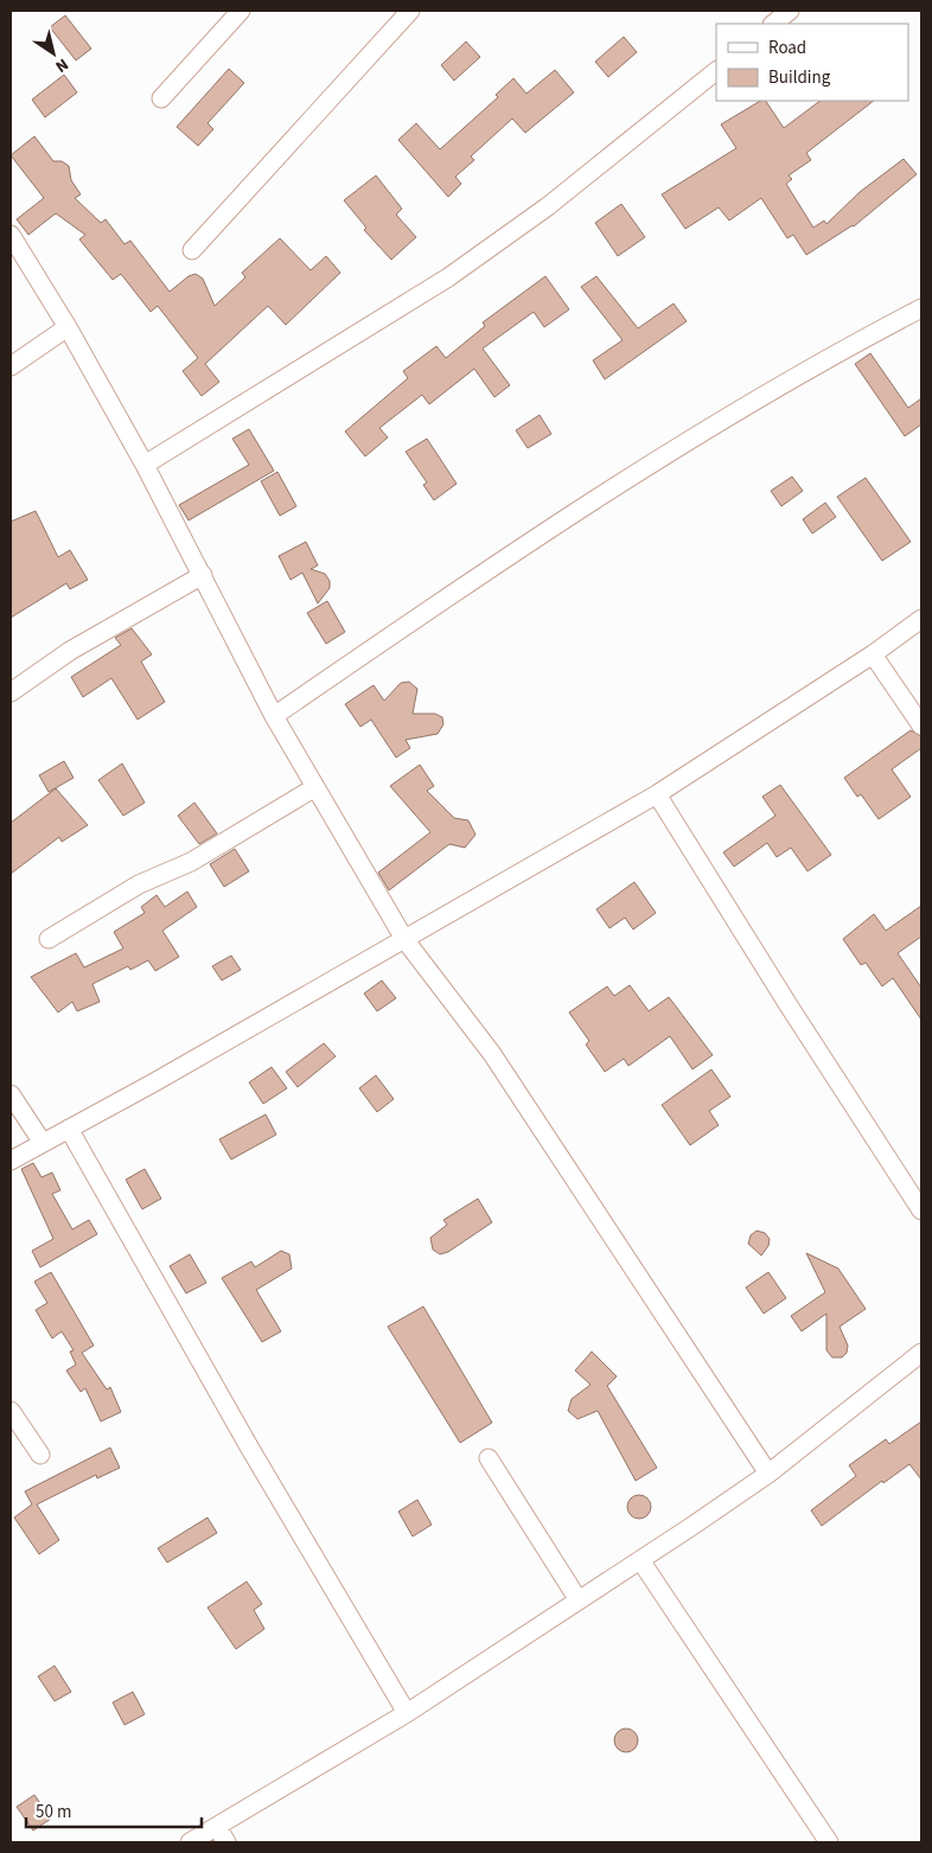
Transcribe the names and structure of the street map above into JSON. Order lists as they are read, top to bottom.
{
  "legend": ["Road", "Building"],
  "scale_bar": "50 m",
  "north": "bottom right"
}
